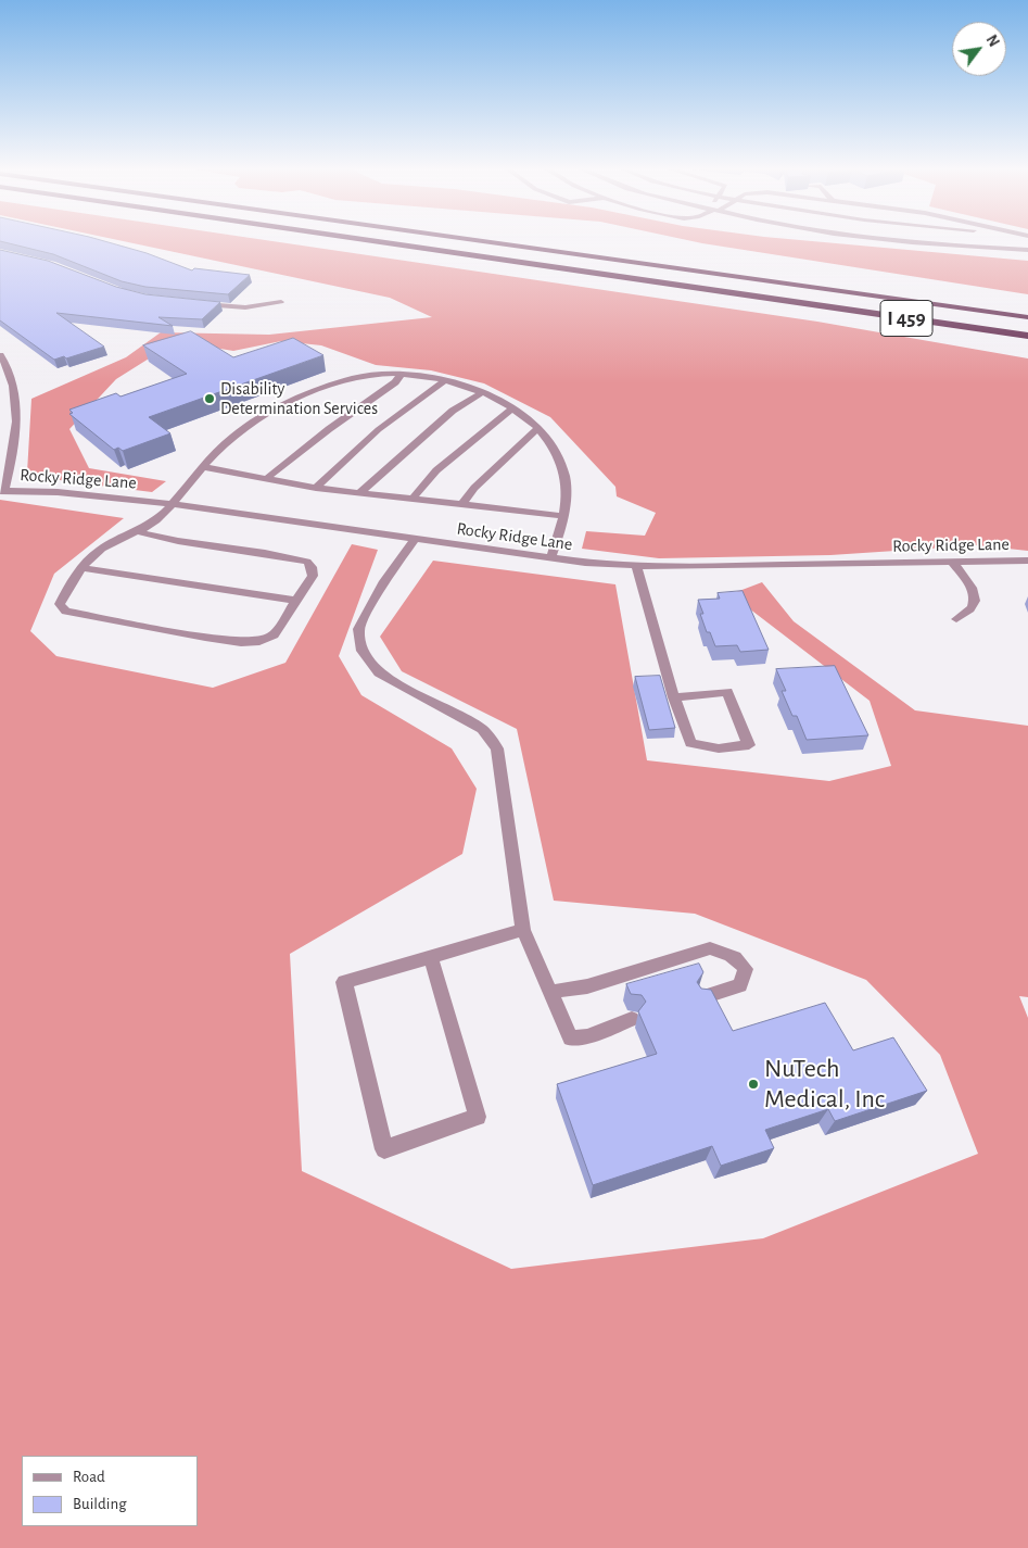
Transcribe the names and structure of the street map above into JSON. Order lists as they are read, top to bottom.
{
  "streets": {
    "highway": ["I 459"],
    "street": ["Rocky Ridge Lane"]
  },
  "places": ["Disability Determination Services", "NuTech Medical, Inc"],
  "legend": ["Road", "Building"],
  "north": "top right"
}
